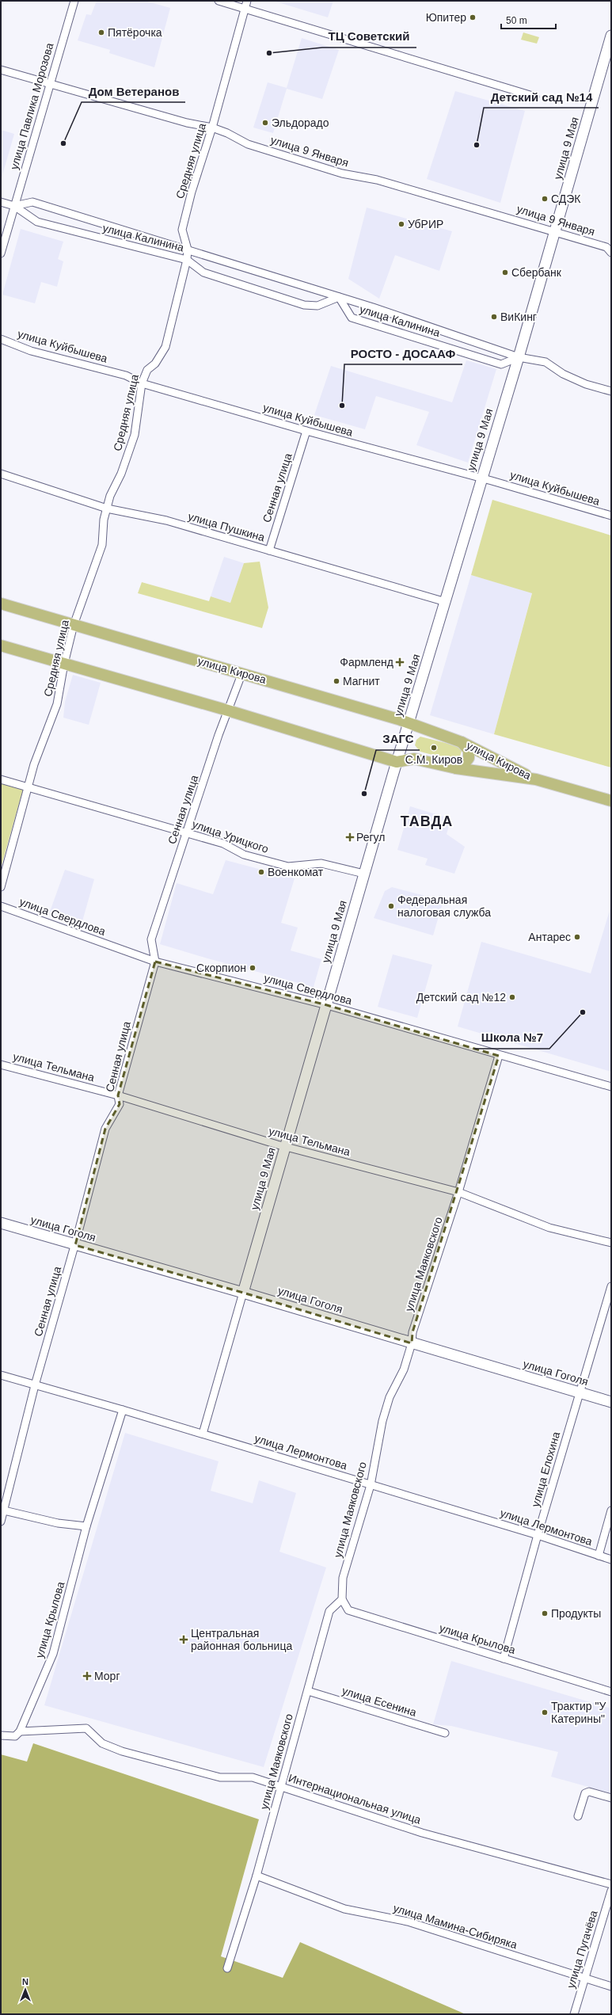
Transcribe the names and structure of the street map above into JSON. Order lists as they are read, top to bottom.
{
  "streets": {
    "main road": ["улица Кирова"],
    "street": [
      "улица Павлика Морозова",
      "улица 9 Мая",
      "улица 9 Января",
      "Средняя улица",
      "улица Калинина",
      "улица Куйбышева",
      "Сенная улица",
      "улица Пушкина",
      "улица Урицкого",
      "улица Свердлова",
      "улица Тельмана",
      "улица Гоголя",
      "улица Маяковского",
      "улица Лермонтова",
      "улица Елохина",
      "улица Крылова",
      "улица Есенина",
      "Интернациональная улица",
      "улица Мамина-Сибиряка",
      "улица Пугачёва"
    ]
  },
  "crossings": [
    ["улица Павлика Морозова", "улица 9 Января"],
    ["улица Павлика Морозова", "улица Калинина"],
    ["улица 9 Мая", "улица 9 Января"],
    ["улица 9 Мая", "улица Калинина"],
    ["улица 9 Мая", "улица Куйбышева"],
    ["улица 9 Мая", "улица Пушкина"],
    ["улица 9 Мая", "улица Кирова"],
    ["улица 9 Мая", "улица Урицкого"],
    ["улица 9 Мая", "улица Свердлова"],
    ["улица 9 Мая", "улица Тельмана"],
    ["улица 9 Мая", "улица Гоголя"],
    ["улица 9 Мая", "улица Лермонтова"],
    ["улица 9 Января", "Средняя улица"],
    ["Средняя улица", "улица Калинина"],
    ["Средняя улица", "улица Куйбышева"],
    ["Средняя улица", "улица Пушкина"],
    ["Средняя улица", "улица Кирова"],
    ["Средняя улица", "улица Урицкого"],
    ["улица Куйбышева", "Сенная улица"],
    ["Сенная улица", "улица Пушкина"],
    ["Сенная улица", "улица Кирова"],
    ["Сенная улица", "улица Урицкого"],
    ["Сенная улица", "улица Свердлова"],
    ["Сенная улица", "улица Тельмана"],
    ["Сенная улица", "улица Гоголя"],
    ["Сенная улица", "улица Лермонтова"],
    ["улица Свердлова", "улица Маяковского"],
    ["улица Тельмана", "улица Маяковского"],
    ["улица Гоголя", "улица Маяковского"],
    ["улица Гоголя", "улица Елохина"],
    ["улица Маяковского", "улица Лермонтова"],
    ["улица Маяковского", "улица Крылова"],
    ["улица Маяковского", "улица Есенина"],
    ["улица Маяковского", "Интернациональная улица"],
    ["улица Маяковского", "улица Мамина-Сибиряка"],
    ["улица Лермонтова", "улица Елохина"],
    ["улица Лермонтова", "улица Крылова"],
    ["улица Елохина", "улица Крылова"],
    ["улица Крылова", "Интернациональная улица"],
    ["улица Мамина-Сибиряка", "улица Пугачёва"]
  ],
  "districts": ["ТАВДА"],
  "places": {
    "other": [
      "Юпитер",
      "Пятёрочка",
      "ТЦ Советский",
      "Эльдорадо",
      "Дом Ветеранов",
      "Детский сад №14",
      "СДЭК",
      "УбРИР",
      "Сбербанк",
      "ВиКинг",
      "РОСТО - ДОСААФ",
      "Магнит",
      "С.М. Киров",
      "ЗАГС",
      "Военкомат",
      "Федеральная налоговая служба",
      "Антарес",
      "Скорпион",
      "Детский сад №12",
      "Школа №7",
      "Продукты",
      "Трактир \"У Катерины\""
    ],
    "health": [
      "Фармленд",
      "Регул",
      "Центральная районная больница",
      "Морг"
    ]
  },
  "scale_bar": "50 m",
  "north": "top"
}
